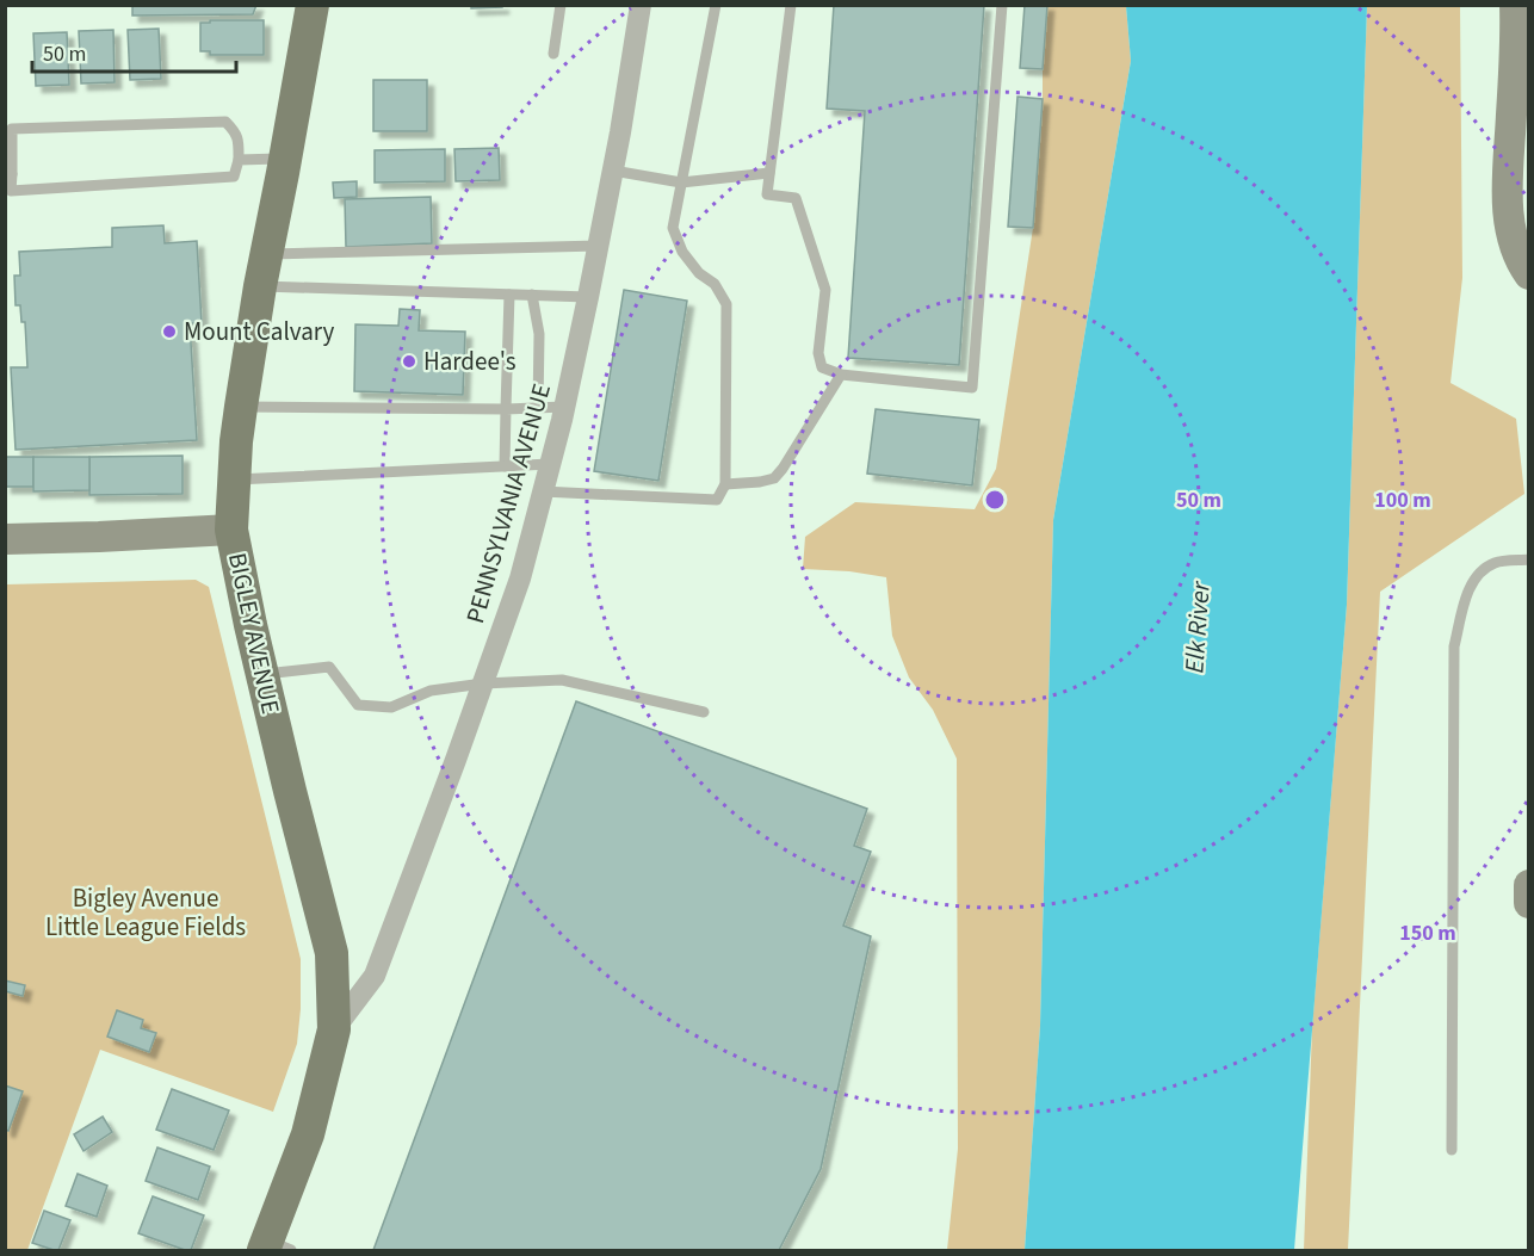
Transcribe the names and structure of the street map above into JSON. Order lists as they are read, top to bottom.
{
  "streets": {
    "main road": ["BIGLEY AVENUE"],
    "street": ["PENNSYLVANIA AVENUE"]
  },
  "crossings": [
    ["PENNSYLVANIA AVENUE", "BIGLEY AVENUE"]
  ],
  "water": ["Elk River"],
  "parks": ["Bigley Avenue Little League Fields"],
  "places": ["Mount Calvary", "Hardee's"],
  "scale_bar": "50 m",
  "rings": ["50 m", "100 m", "150 m"]
}
